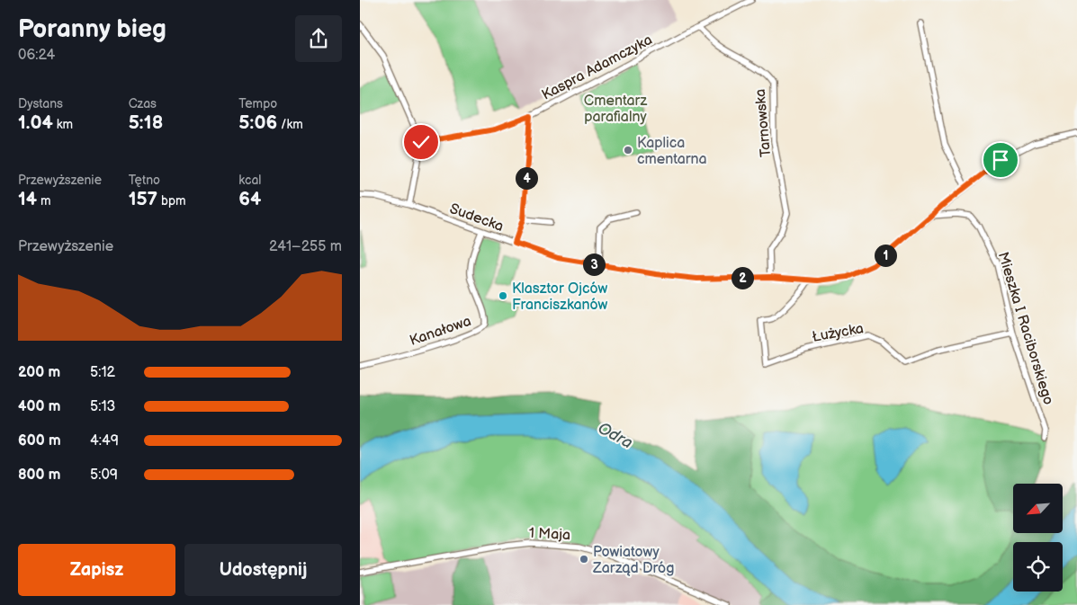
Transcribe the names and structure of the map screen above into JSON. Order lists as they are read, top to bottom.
{
  "streets": {
    "street": [
      "Kaspra Adamczyka",
      "Tarnowska",
      "Sudecka",
      "Mieszka I Raciborskiego",
      "Kanałowa",
      "Łużycka",
      "1 Maja"
    ]
  },
  "crossings": [
    ["Kaspra Adamczyka", "Tarnowska"],
    ["Tarnowska", "Sudecka"],
    ["Sudecka", "Mieszka I Raciborskiego"],
    ["Sudecka", "Kanałowa"],
    ["Sudecka", "Łużycka"],
    ["Mieszka I Raciborskiego", "Łużycka"]
  ],
  "water": ["Odra"],
  "parks": ["Cmentarz parafialny"],
  "places": ["Kaplica cmentarna", "Klasztor Ojców Franciszkanów", "Powiatowy Zarząd Dróg"],
  "north": "bottom left",
  "page": {
    "heading": ["Poranny bieg", "06:24"],
    "stats": [
      ["Dystans", "1.04 km"],
      ["Czas", "5:18"],
      ["Tempo", "5:06 /km"],
      ["Przewyższenie", "14 m"],
      ["Tętno", "157 bpm"],
      ["kcal", "64"]
    ],
    "pins": [
      "4",
      "1",
      "3",
      "2"
    ],
    "chart": ["Przewyższenie", "241–255 m"],
    "list": [
      {
        "name": "200 m",
        "note": "5:12"
      },
      {
        "name": "400 m",
        "note": "5:13"
      },
      {
        "name": "600 m",
        "note": "4:49"
      },
      {
        "name": "800 m",
        "note": "5:09"
      }
    ],
    "buttons": ["Zapisz", "Udostępnij"]
  }
}
